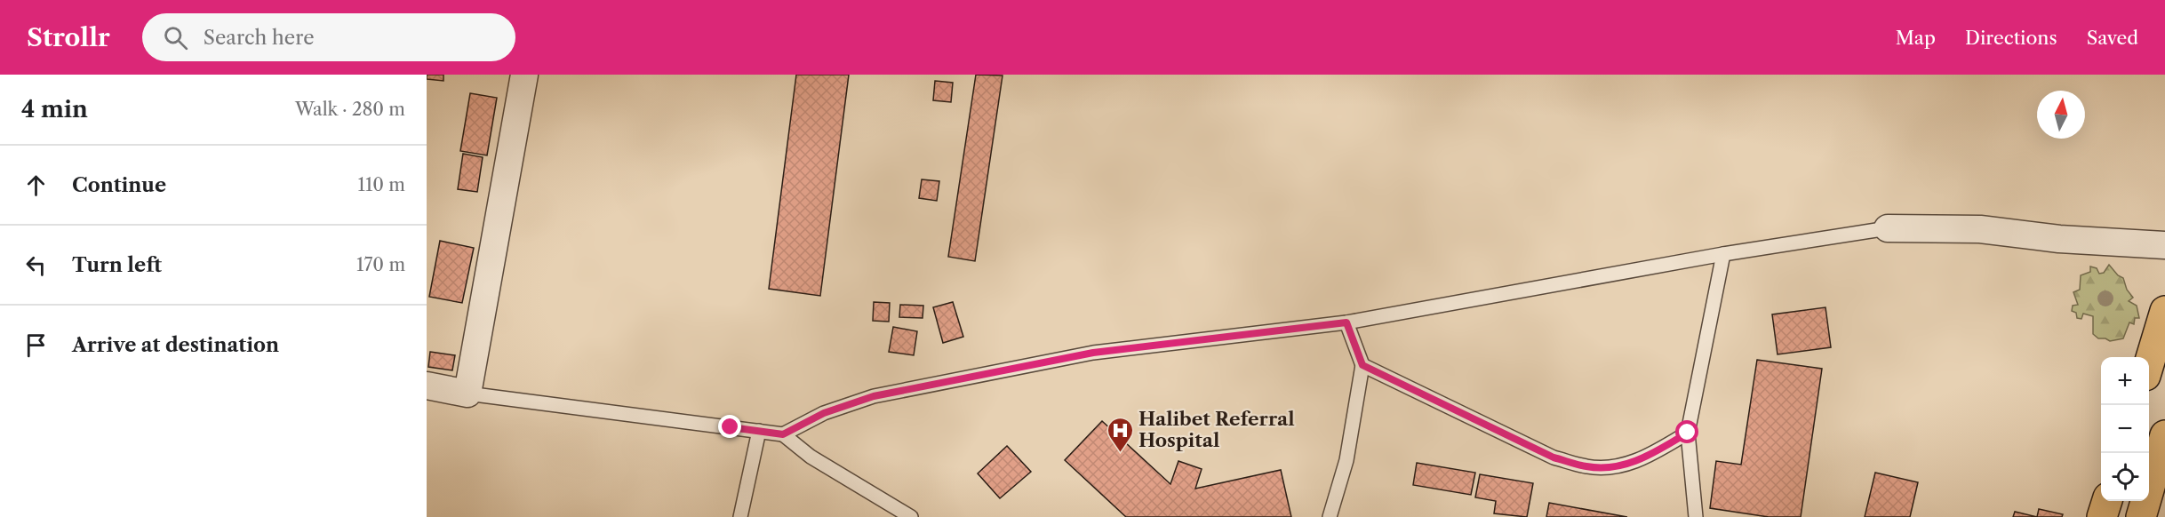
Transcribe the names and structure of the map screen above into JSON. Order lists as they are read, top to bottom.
{
  "places": {
    "hospital": ["Halibet Referral Hospital"]
  },
  "north": "top",
  "page": {
    "header": "Strollr",
    "search": "Search here",
    "nav": ["Map", "Directions", "Saved"],
    "heading": ["4 min", "Walk · 280 m"],
    "list": [
      ["Continue", "110 m"],
      ["Turn left", "170 m"],
      "Arrive at destination"
    ],
    "map_buttons": ["+", "−"]
  }
}
